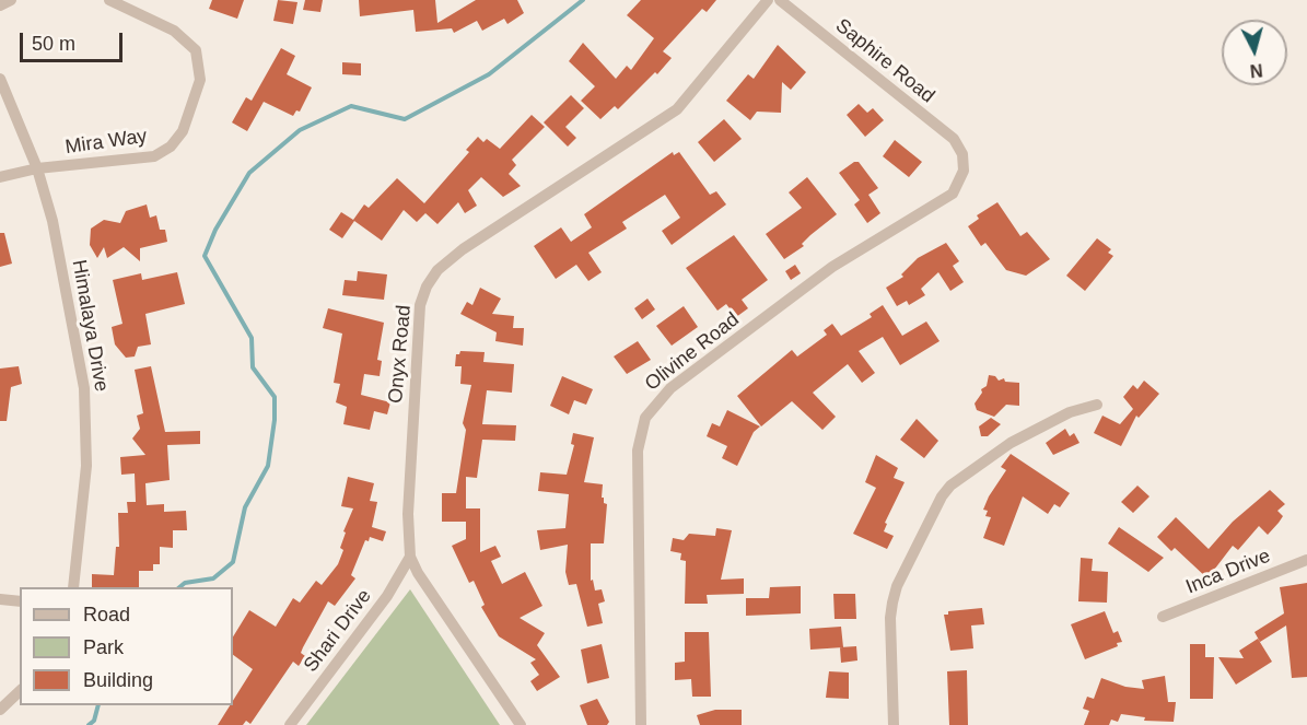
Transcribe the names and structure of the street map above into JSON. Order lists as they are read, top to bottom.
{
  "streets": {
    "street": [
      "Saphire Road",
      "Mira Way",
      "Himalaya Drive",
      "Olivine Road",
      "Onyx Road",
      "Inca Drive",
      "Shari Drive"
    ]
  },
  "crossings": [
    ["Saphire Road", "Olivine Road"],
    ["Mira Way", "Himalaya Drive"],
    ["Onyx Road", "Shari Drive"]
  ],
  "legend": ["Road", "Park", "Building"],
  "scale_bar": "50 m",
  "north": "bottom"
}
